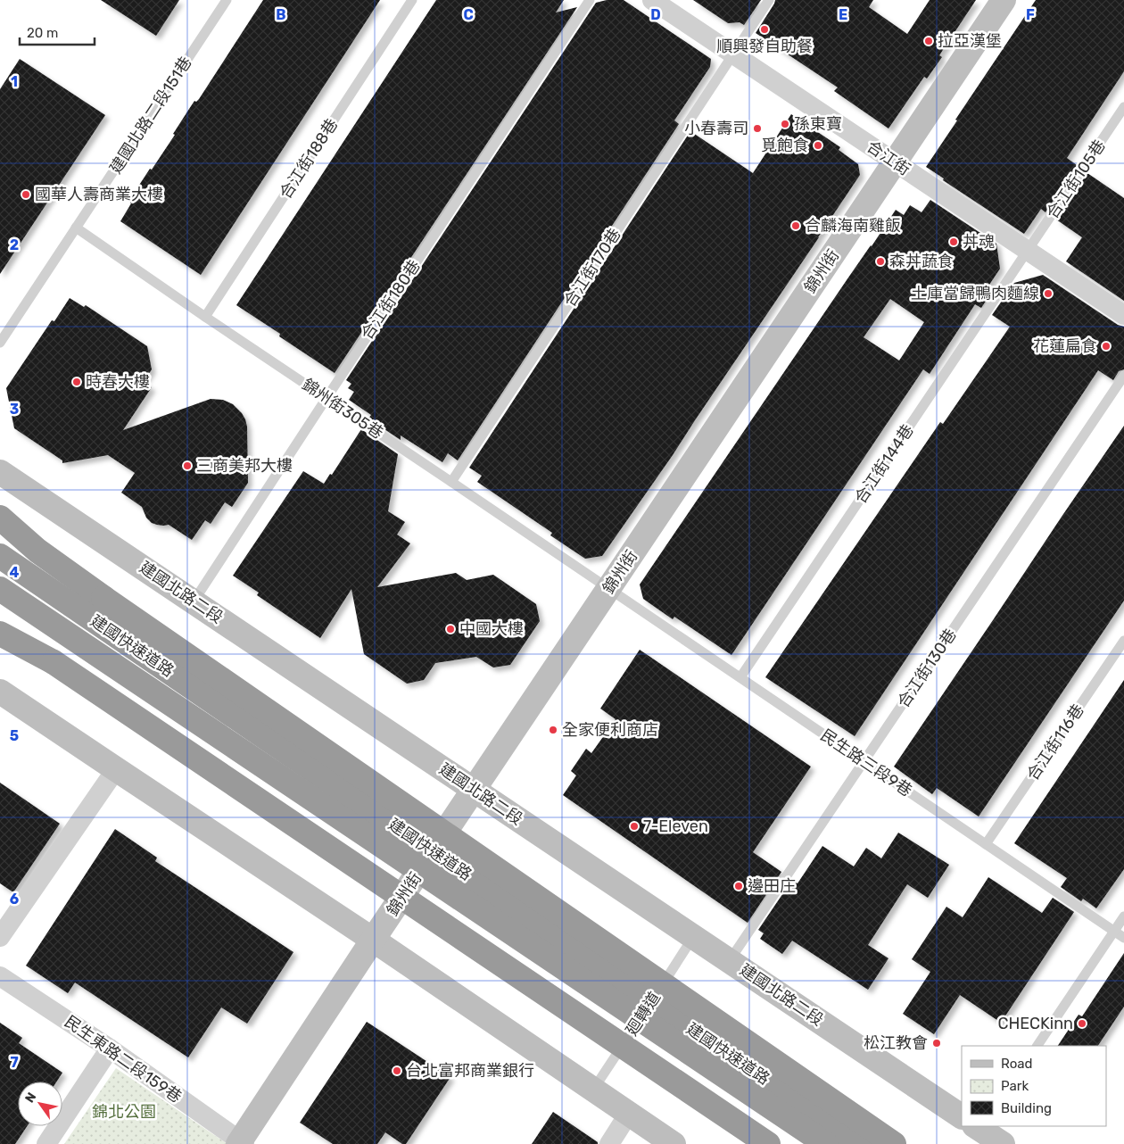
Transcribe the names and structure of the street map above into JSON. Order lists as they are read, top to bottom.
{
  "streets": {
    "highway": ["建國快速道路"],
    "street": [
      "合江街",
      "錦州街",
      "建國北路二段",
      "民生東路二段159巷"
    ],
    "lane": [
      "建國北路二段151巷",
      "合江街188巷",
      "合江街105巷",
      "合江街170巷",
      "合江街180巷",
      "錦州街305巷",
      "合江街144巷",
      "合江街130巷",
      "合江街116巷",
      "民生路三段9巷",
      "廻轉道"
    ]
  },
  "crossings": [
    ["建國北路二段151巷", "錦州街305巷"],
    ["合江街", "合江街105巷"],
    ["合江街", "合江街170巷"],
    ["合江街", "錦州街"],
    ["合江街", "合江街144巷"],
    ["合江街188巷", "錦州街305巷"],
    ["合江街105巷", "合江街144巷"],
    ["合江街170巷", "錦州街305巷"],
    ["錦州街", "錦州街305巷"],
    ["錦州街", "建國北路二段"],
    ["錦州街", "民生路三段9巷"],
    ["錦州街", "民生東路二段159巷"],
    ["合江街180巷", "錦州街305巷"],
    ["合江街180巷", "建國北路二段"],
    ["錦州街305巷", "民生路三段9巷"],
    ["合江街144巷", "民生路三段9巷"],
    ["建國北路二段", "合江街130巷"],
    ["建國北路二段", "廻轉道"],
    ["合江街130巷", "民生路三段9巷"],
    ["合江街116巷", "民生路三段9巷"]
  ],
  "parks": ["錦北公園"],
  "places": [
    "順興發自助餐",
    "拉亞漢堡",
    "孫東寶",
    "小春壽司",
    "覓飽食",
    "國華人壽商業大樓",
    "合麟海南雞飯",
    "丼魂",
    "森丼蔬食",
    "土庫當歸鴨肉麵線",
    "花蓮扁食",
    "時春大樓",
    "三商美邦大樓",
    "中國大樓",
    "全家便利商店",
    "7-Eleven",
    "邊田庄",
    "CHECKinn",
    "松江教會",
    "台北富邦商業銀行"
  ],
  "legend": ["Road", "Park", "Building"],
  "scale_bar": "20 m",
  "north": "top left",
  "grid": {
    "columns": [
      "B",
      "C",
      "D",
      "E",
      "F"
    ],
    "rows": [
      "1",
      "2",
      "3",
      "4",
      "5",
      "6",
      "7"
    ]
  }
}
